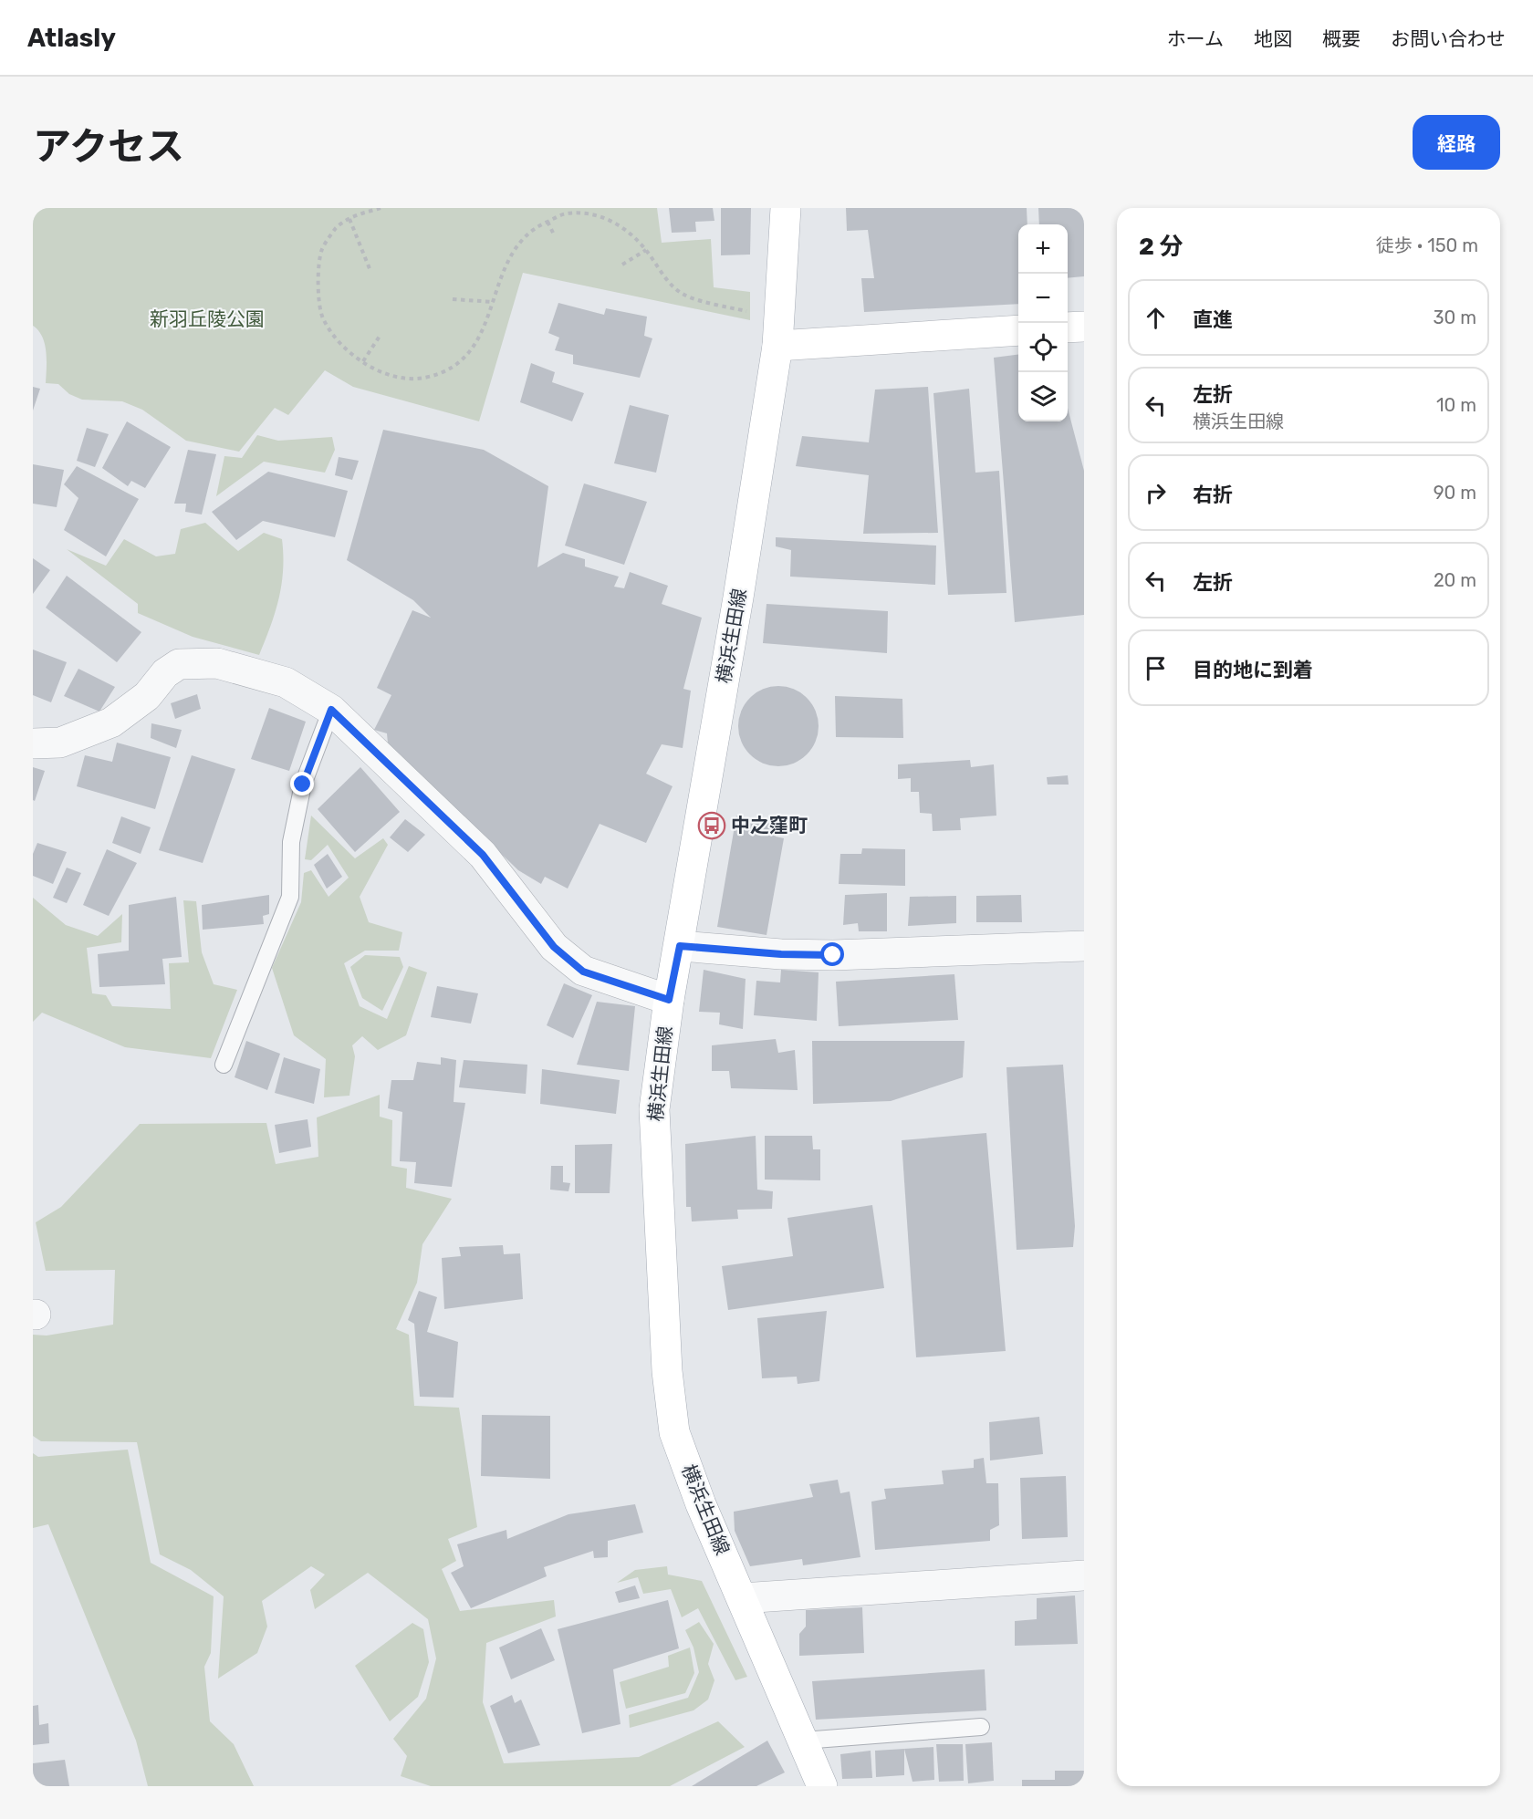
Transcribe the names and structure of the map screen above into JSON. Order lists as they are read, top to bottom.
{
  "streets": {
    "main road": ["横浜生田線"]
  },
  "parks": ["新羽丘陵公園"],
  "places": {
    "bus stop": ["中之窪町"]
  },
  "page": {
    "header": "Atlasly",
    "nav": [
      "ホーム",
      "地図",
      "概要",
      "お問い合わせ"
    ],
    "title": "アクセス",
    "buttons": "経路",
    "heading": ["2 分", "徒歩 · 150 m"],
    "map_buttons": ["+", "−"],
    "list": [
      ["直進", "30 m"],
      ["左折", "横浜生田線", "10 m"],
      ["右折", "90 m"],
      ["左折", "20 m"],
      "目的地に到着"
    ]
  }
}
